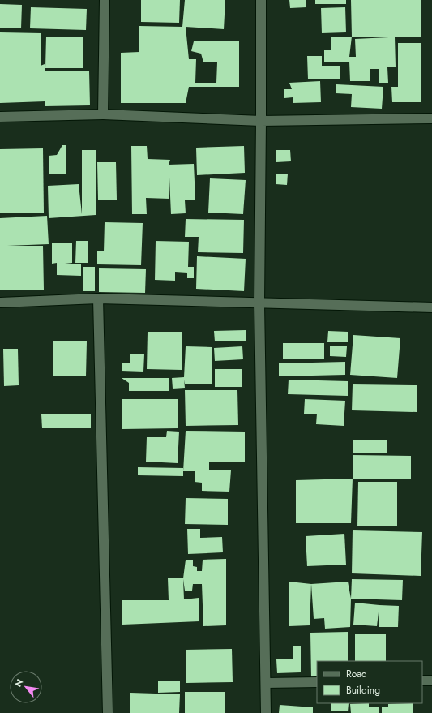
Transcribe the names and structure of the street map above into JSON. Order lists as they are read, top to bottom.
{
  "legend": ["Road", "Building"],
  "north": "top left"
}
